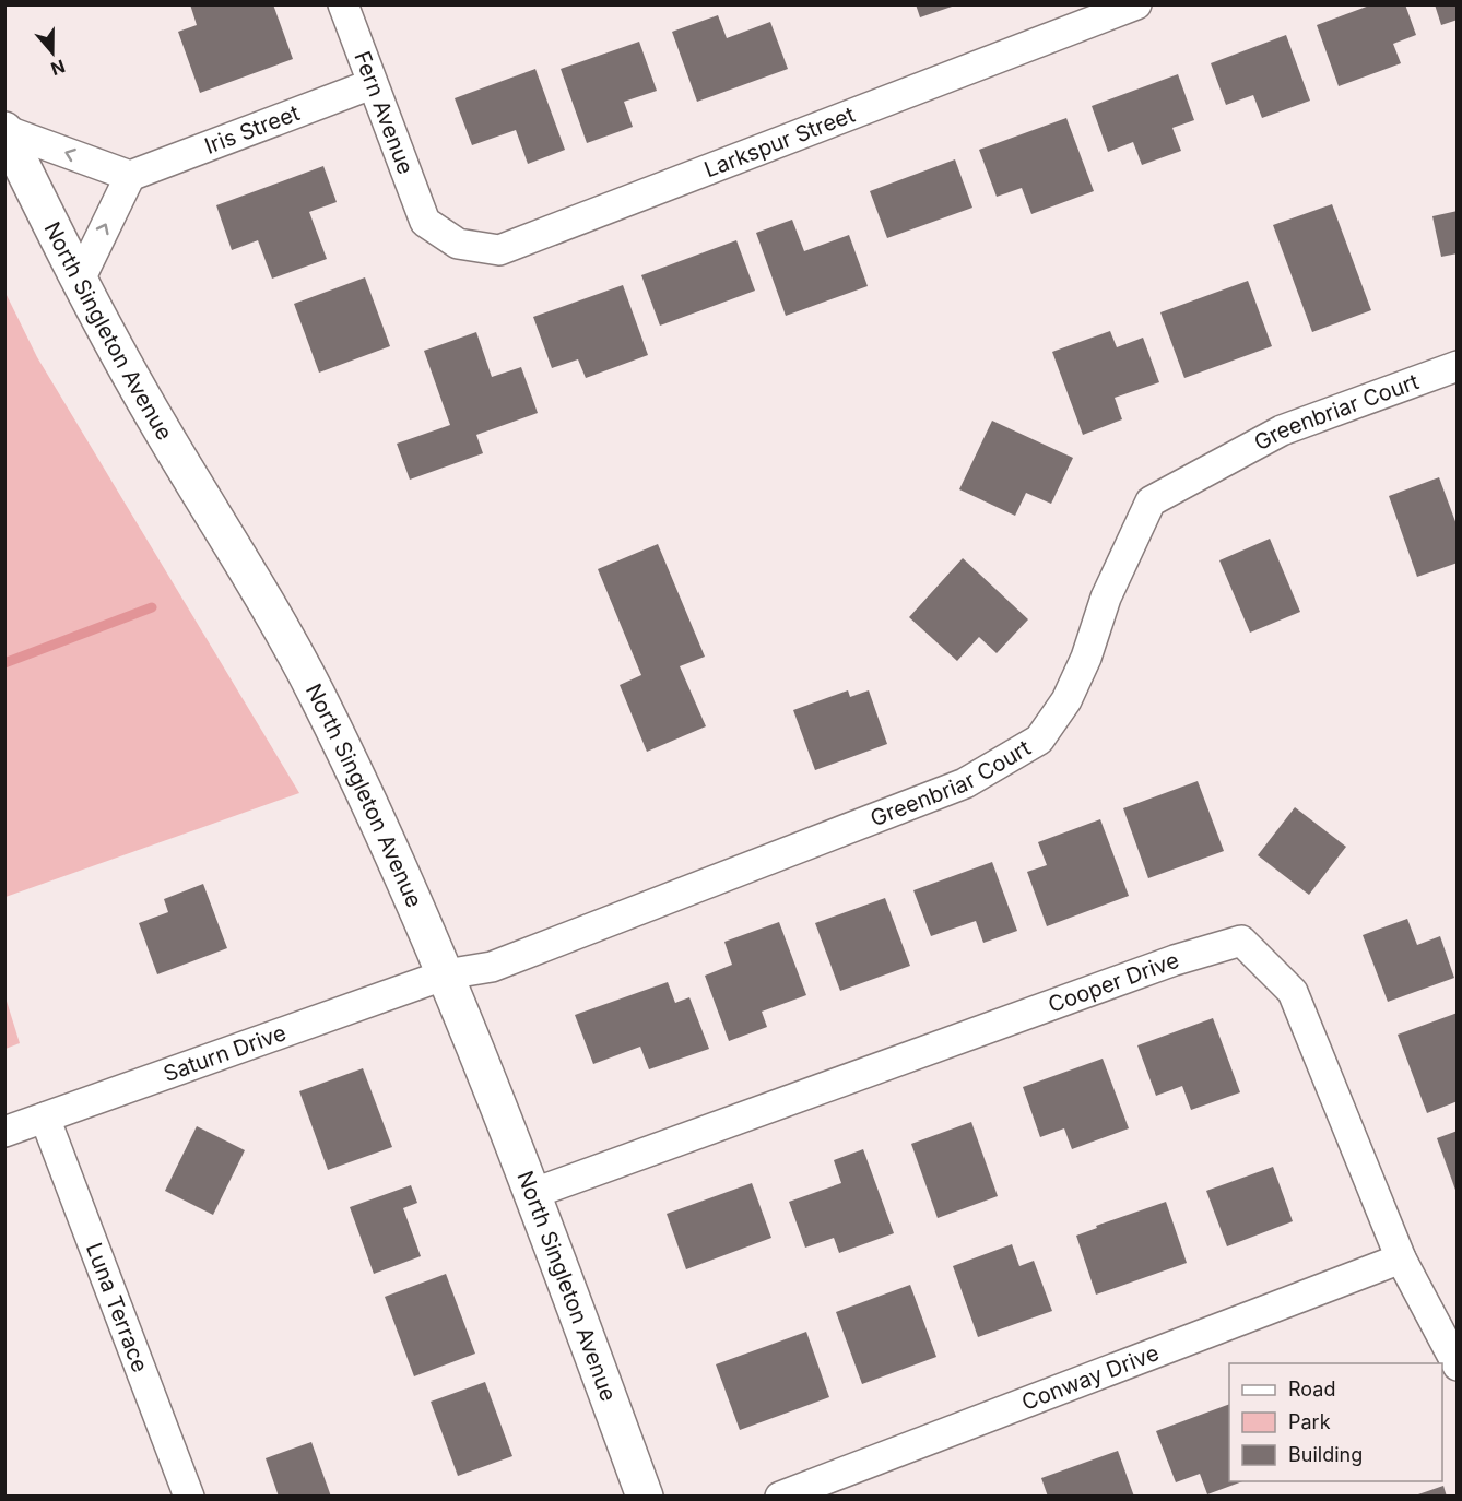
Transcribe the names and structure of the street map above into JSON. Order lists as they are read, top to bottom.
{
  "streets": {
    "street": [
      "Fern Avenue",
      "Iris Street",
      "Larkspur Street",
      "North Singleton Avenue",
      "Greenbriar Court",
      "Cooper Drive",
      "Saturn Drive",
      "Luna Terrace",
      "Conway Drive"
    ]
  },
  "crossings": [
    ["Fern Avenue", "Iris Street"],
    ["Fern Avenue", "Larkspur Street"],
    ["North Singleton Avenue", "Greenbriar Court"],
    ["North Singleton Avenue", "Cooper Drive"],
    ["North Singleton Avenue", "Saturn Drive"],
    ["Greenbriar Court", "Saturn Drive"],
    ["Cooper Drive", "Conway Drive"],
    ["Saturn Drive", "Luna Terrace"]
  ],
  "legend": ["Road", "Park", "Building"],
  "north": "bottom"
}
